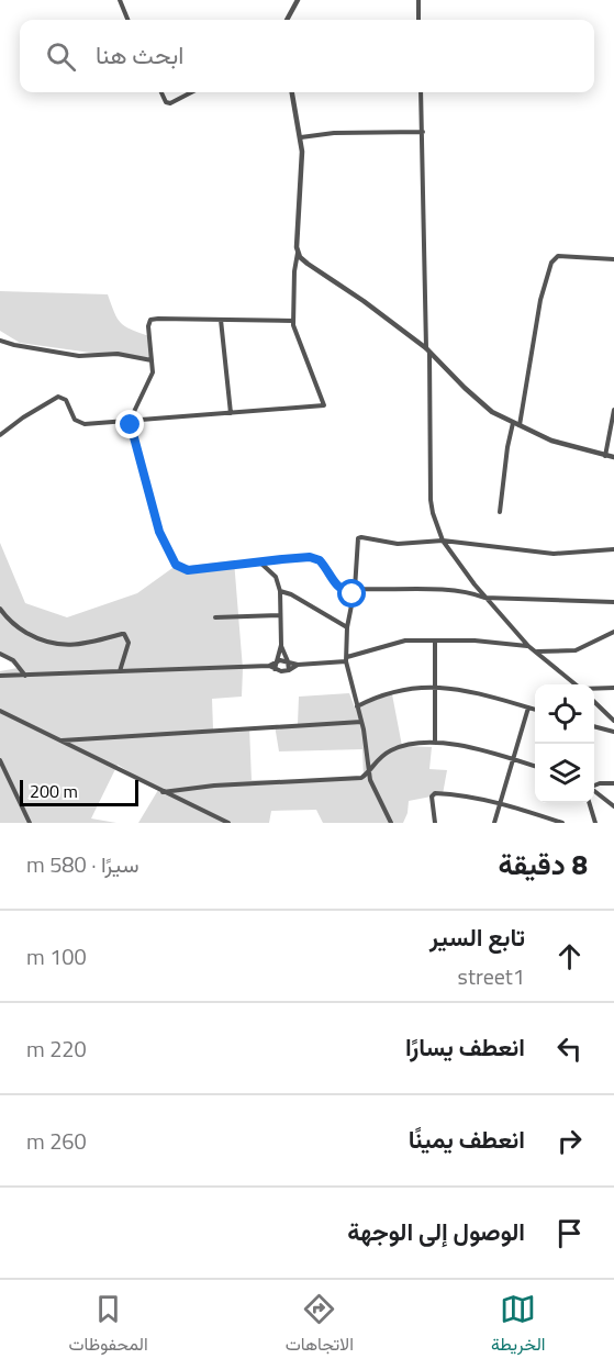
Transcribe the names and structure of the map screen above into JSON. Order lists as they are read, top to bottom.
{
  "scale_bar": "200 m",
  "page": {
    "search": "ابحث هنا",
    "scale": "200 m",
    "heading": ["8 دقيقة", "سيرًا · 580 m"],
    "list": [
      ["تابع السير", "street1", "100 m"],
      ["انعطف يسارًا", "220 m"],
      ["انعطف يمينًا", "260 m"],
      "الوصول إلى الوجهة"
    ],
    "nav": ["الخريطة", "الاتجاهات", "المحفوظات"]
  }
}
